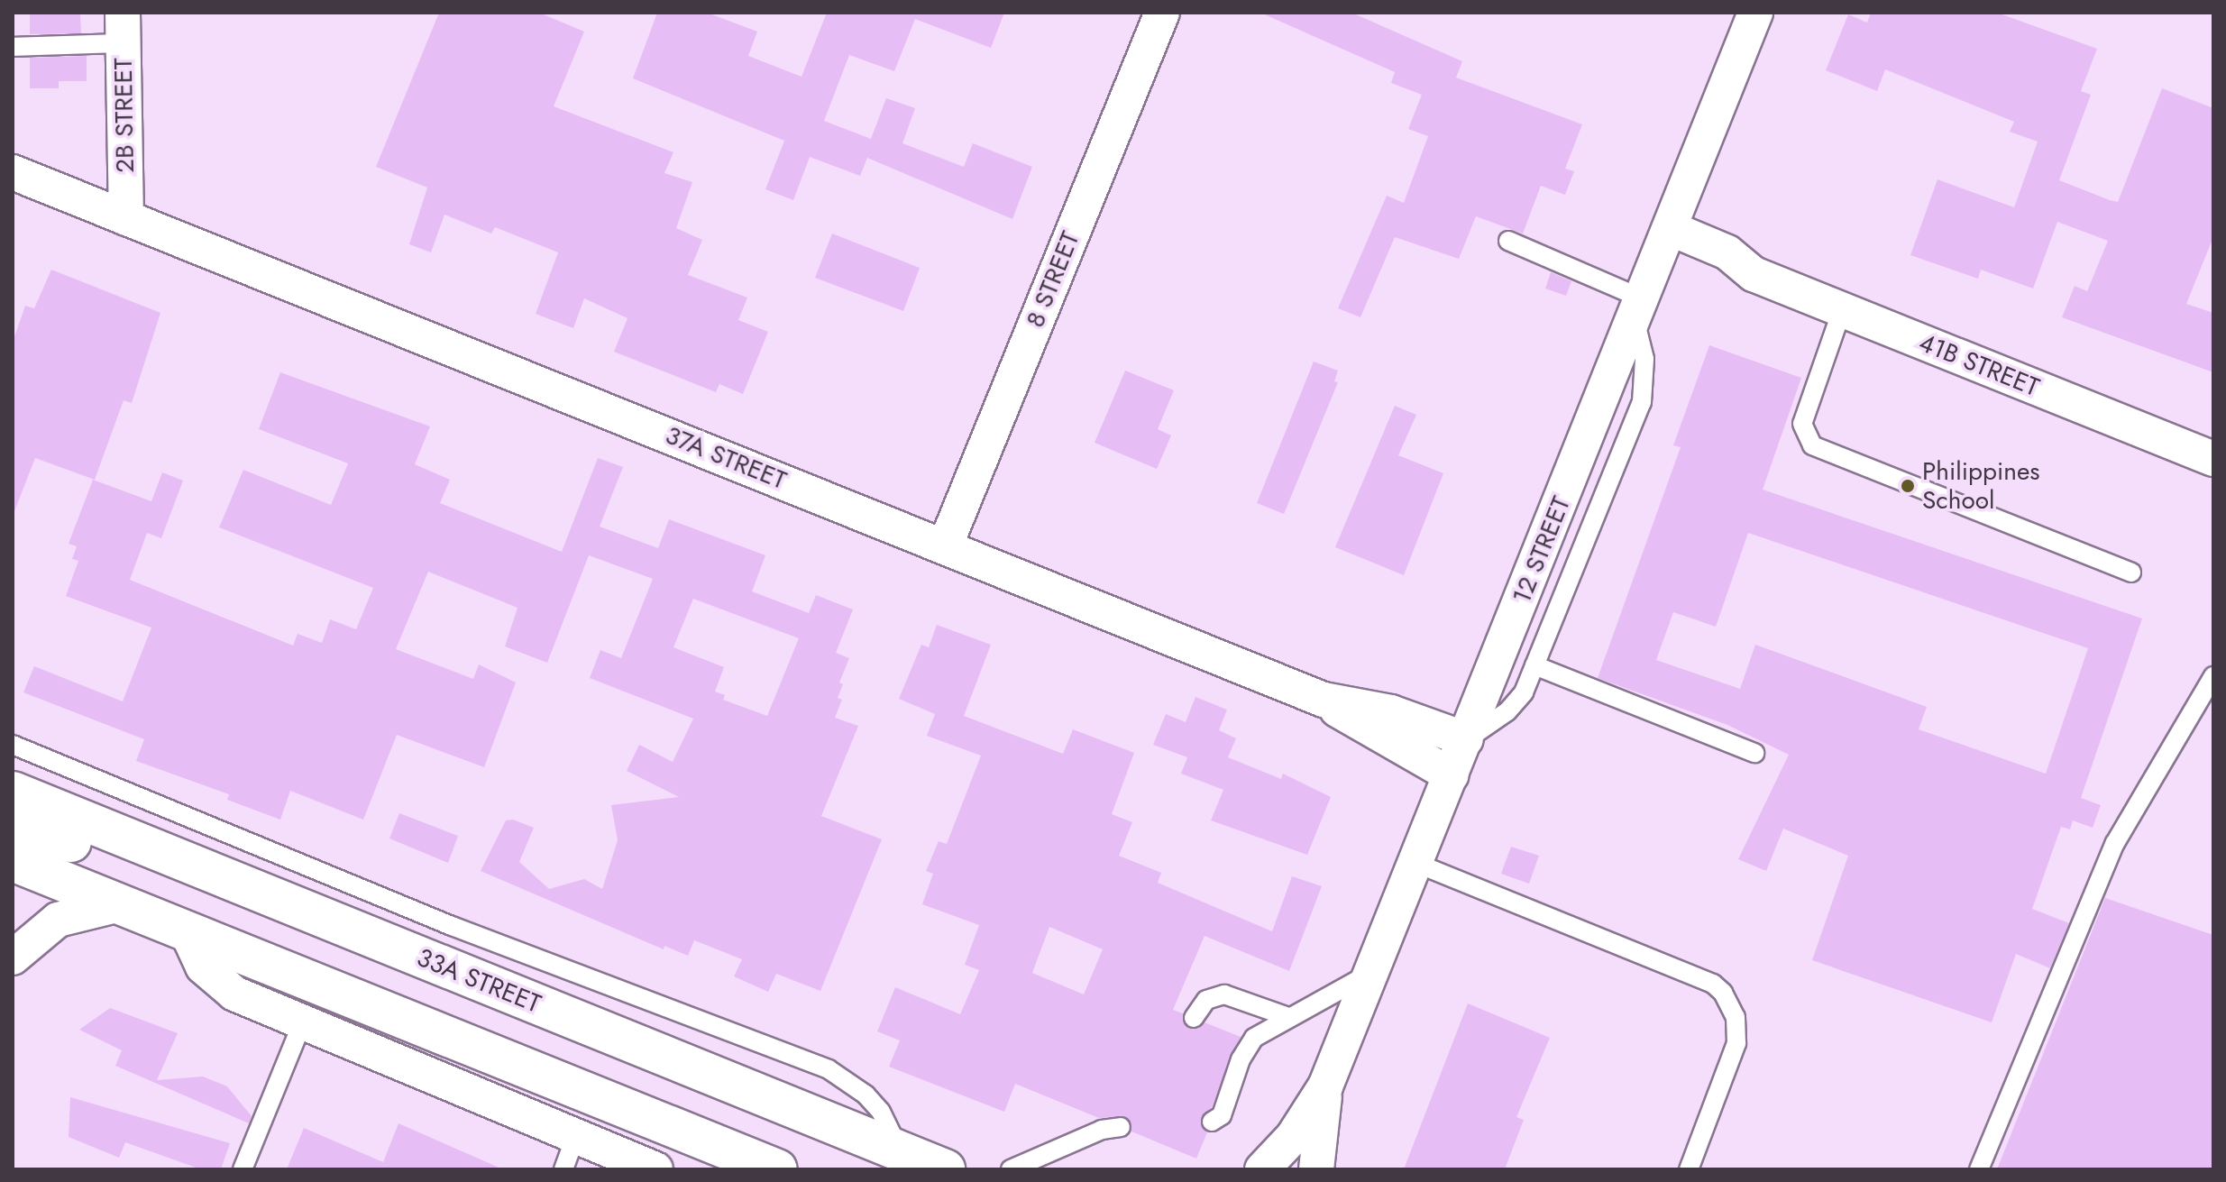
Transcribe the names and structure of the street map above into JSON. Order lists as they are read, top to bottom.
{
  "streets": {
    "street": [
      "2B STREET",
      "8 STREET",
      "41B STREET",
      "37A STREET",
      "12 STREET",
      "33A STREET"
    ]
  },
  "crossings": [
    ["2B STREET", "37A STREET"],
    ["8 STREET", "37A STREET"],
    ["41B STREET", "12 STREET"],
    ["37A STREET", "12 STREET"]
  ],
  "places": ["Philippines School"]
}
